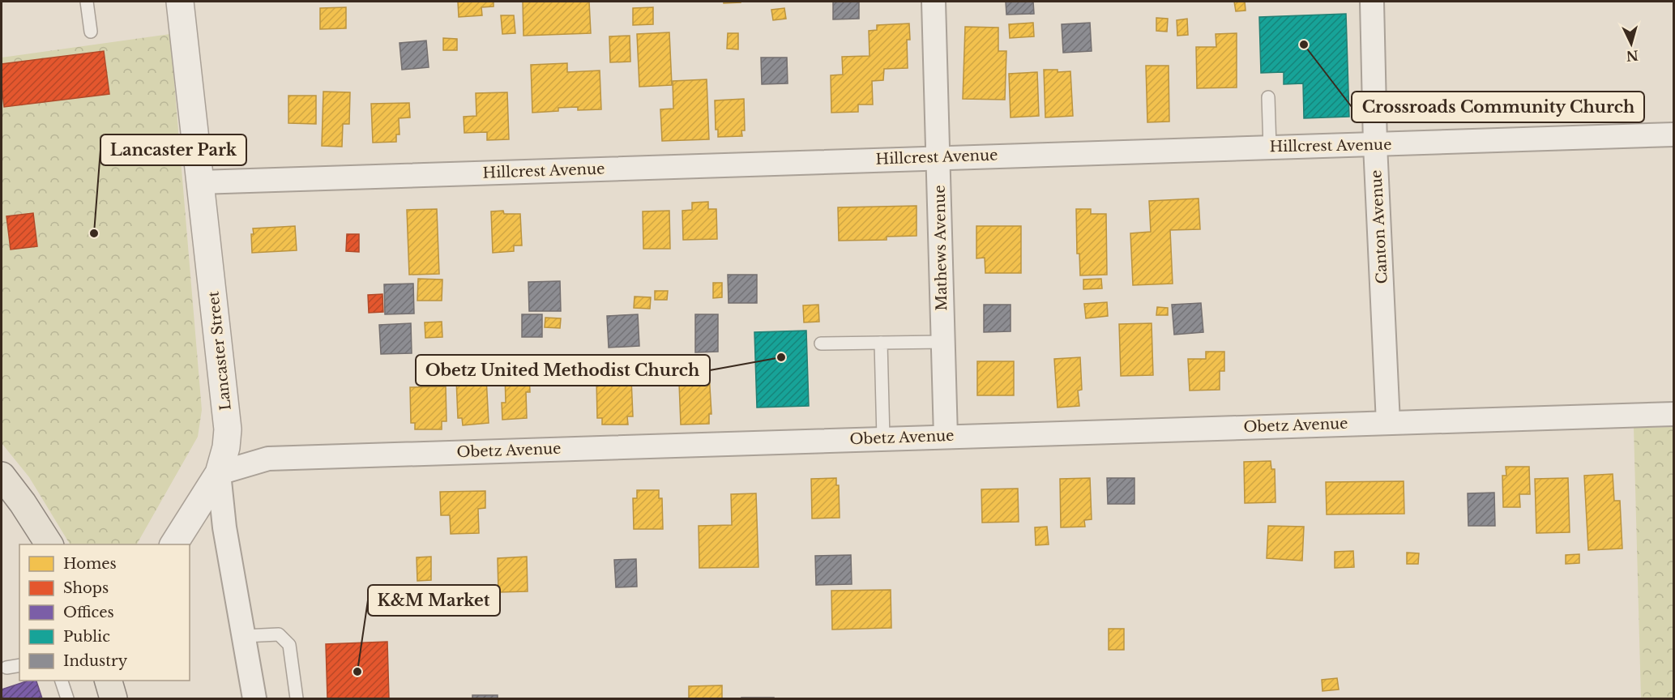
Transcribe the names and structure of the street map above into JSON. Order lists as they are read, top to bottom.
{
  "streets": {
    "street": [
      "Hillcrest Avenue",
      "Canton Avenue",
      "Mathews Avenue",
      "Lancaster Street",
      "Obetz Avenue"
    ]
  },
  "crossings": [
    ["Hillcrest Avenue", "Canton Avenue"],
    ["Hillcrest Avenue", "Mathews Avenue"],
    ["Hillcrest Avenue", "Lancaster Street"],
    ["Canton Avenue", "Obetz Avenue"],
    ["Mathews Avenue", "Obetz Avenue"],
    ["Lancaster Street", "Obetz Avenue"]
  ],
  "places": [
    "Crossroads Community Church",
    "Lancaster Park",
    "Obetz United Methodist Church",
    "K&M Market"
  ],
  "legend": [
    "Homes",
    "Shops",
    "Offices",
    "Public",
    "Industry"
  ],
  "north": "bottom"
}
